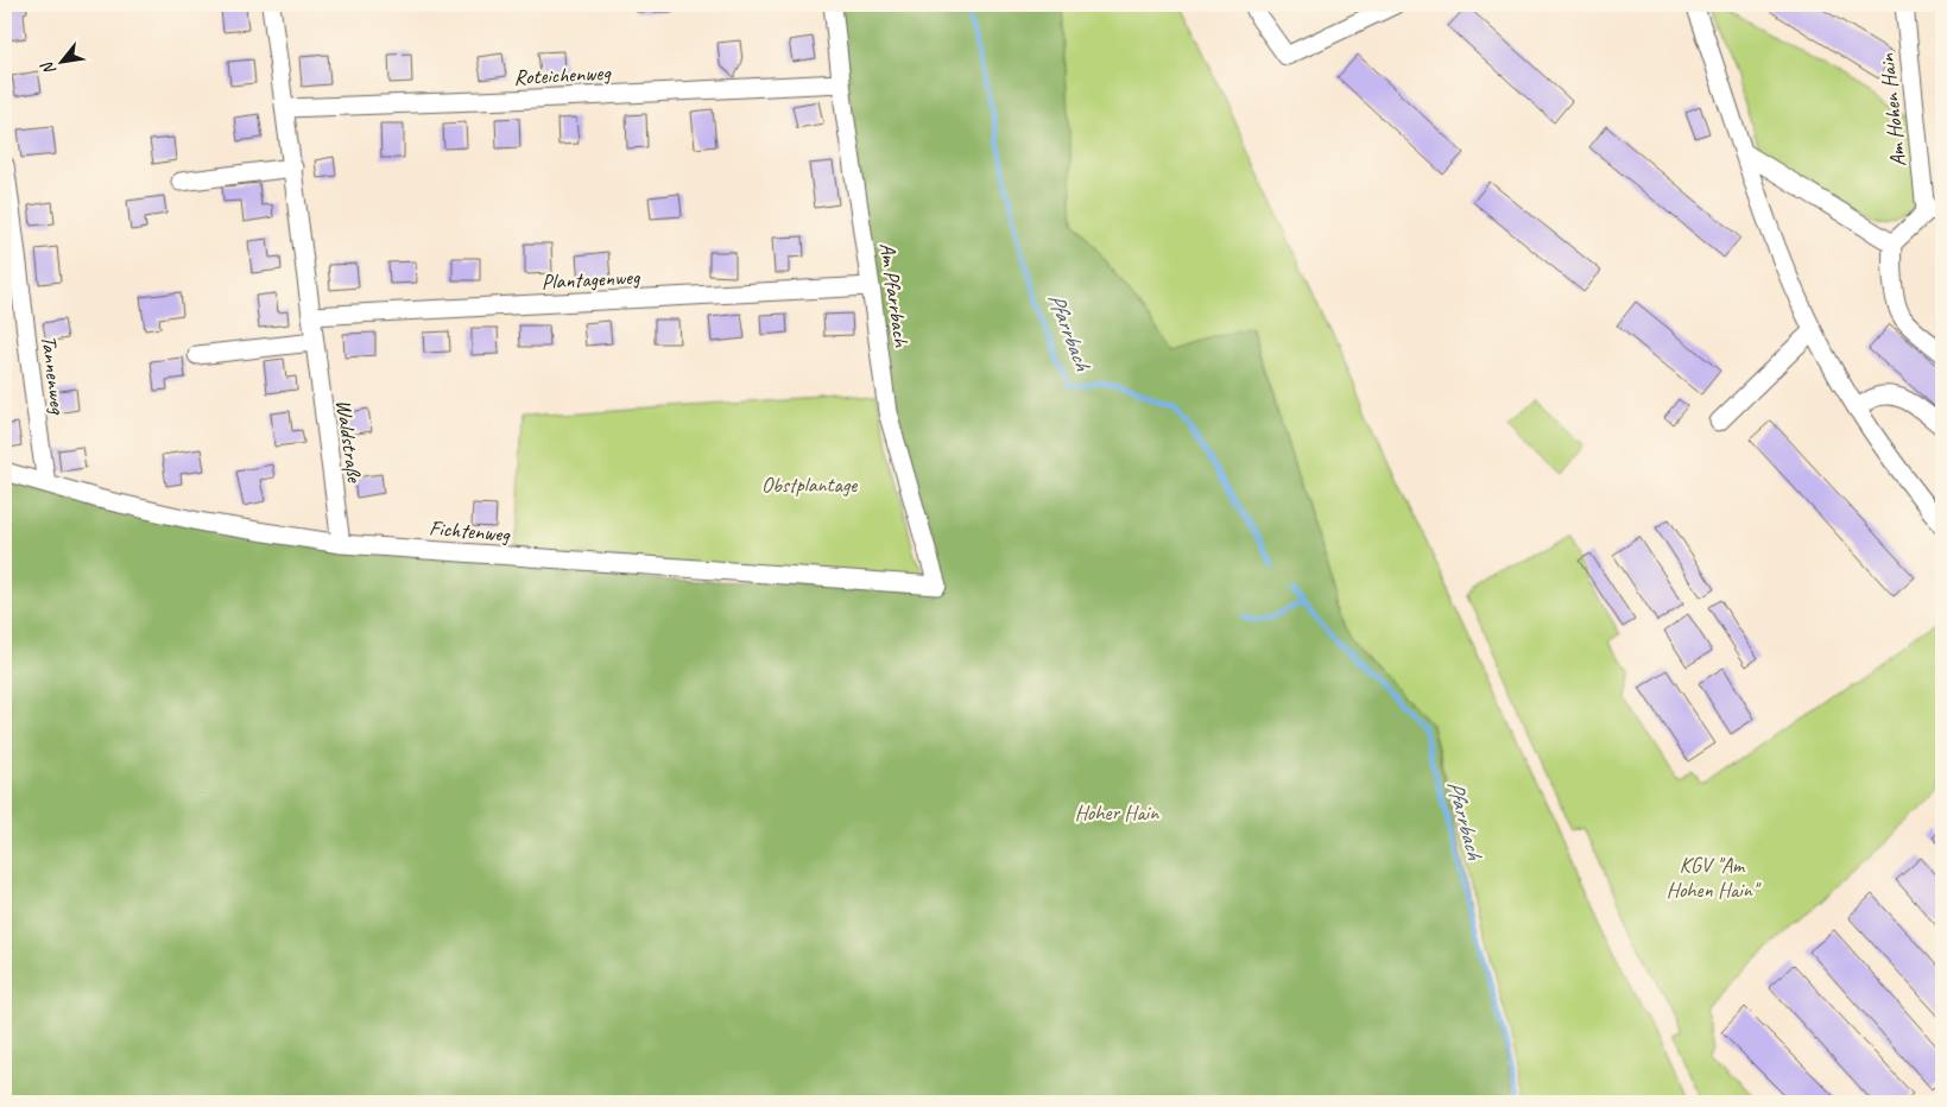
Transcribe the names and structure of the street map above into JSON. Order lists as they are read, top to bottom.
{
  "streets": {
    "street": [
      "Roteichenweg",
      "Am Hohen Hain",
      "Plantagenweg",
      "Am Pfarrbach",
      "Tannenweg",
      "Waldstraße",
      "Fichtenweg"
    ]
  },
  "crossings": [
    ["Roteichenweg", "Am Pfarrbach"],
    ["Roteichenweg", "Waldstraße"],
    ["Plantagenweg", "Am Pfarrbach"],
    ["Plantagenweg", "Waldstraße"],
    ["Am Pfarrbach", "Fichtenweg"],
    ["Tannenweg", "Fichtenweg"],
    ["Waldstraße", "Fichtenweg"]
  ],
  "water": ["Pfarrbach"],
  "parks": ["Obstplantage", "Hoher Hain", "KGV \"Am Hohen Hain\""],
  "north": "bottom left"
}
